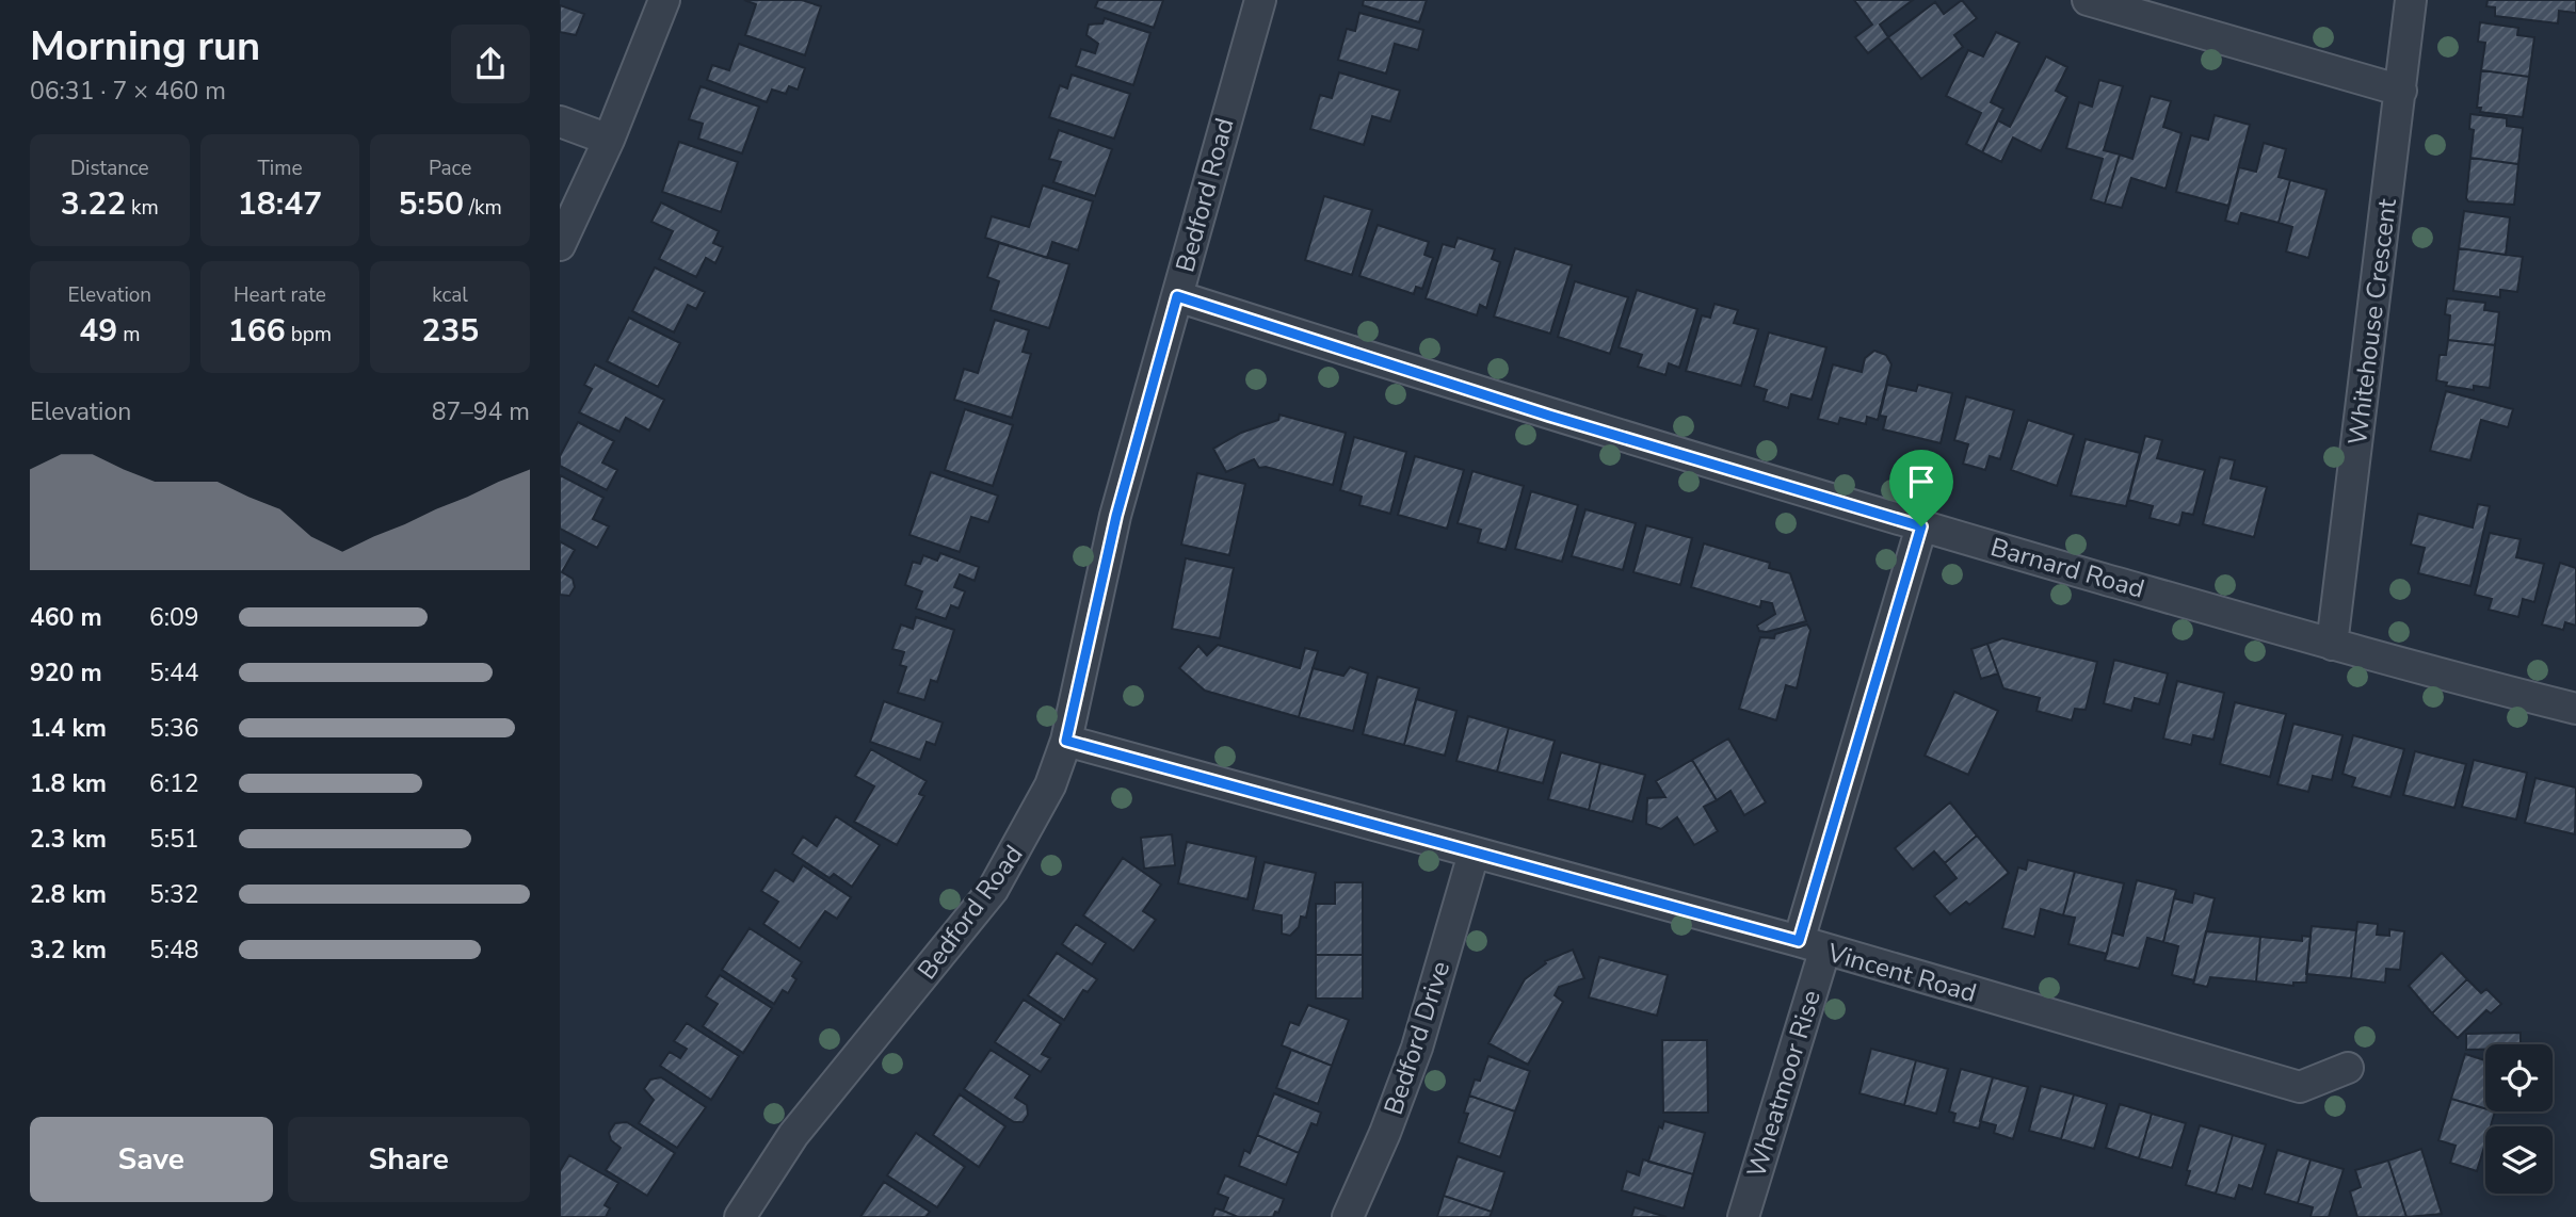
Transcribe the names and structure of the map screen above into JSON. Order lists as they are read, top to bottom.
{
  "streets": {
    "street": [
      "Bedford Road",
      "Whitehouse Crescent",
      "Barnard Road",
      "Vincent Road",
      "Bedford Drive",
      "Wheatmoor Rise"
    ]
  },
  "crossings": [
    ["Bedford Road", "Barnard Road"],
    ["Bedford Road", "Vincent Road"],
    ["Whitehouse Crescent", "Barnard Road"],
    ["Barnard Road", "Wheatmoor Rise"],
    ["Vincent Road", "Bedford Drive"],
    ["Vincent Road", "Wheatmoor Rise"]
  ],
  "page": {
    "heading": ["Morning run", "06:31 · 7 × 460 m"],
    "stats": [
      ["Distance", "3.22 km"],
      ["Time", "18:47"],
      ["Pace", "5:50 /km"],
      ["Elevation", "49 m"],
      ["Heart rate", "166 bpm"],
      ["kcal", "235"]
    ],
    "chart": ["Elevation", "87–94 m"],
    "list": [
      {
        "name": "460 m",
        "note": "6:09"
      },
      {
        "name": "920 m",
        "note": "5:44"
      },
      {
        "name": "1.4 km",
        "note": "5:36"
      },
      {
        "name": "1.8 km",
        "note": "6:12"
      },
      {
        "name": "2.3 km",
        "note": "5:51"
      },
      {
        "name": "2.8 km",
        "note": "5:32"
      },
      {
        "name": "3.2 km",
        "note": "5:48"
      }
    ],
    "buttons": ["Save", "Share"]
  }
}
